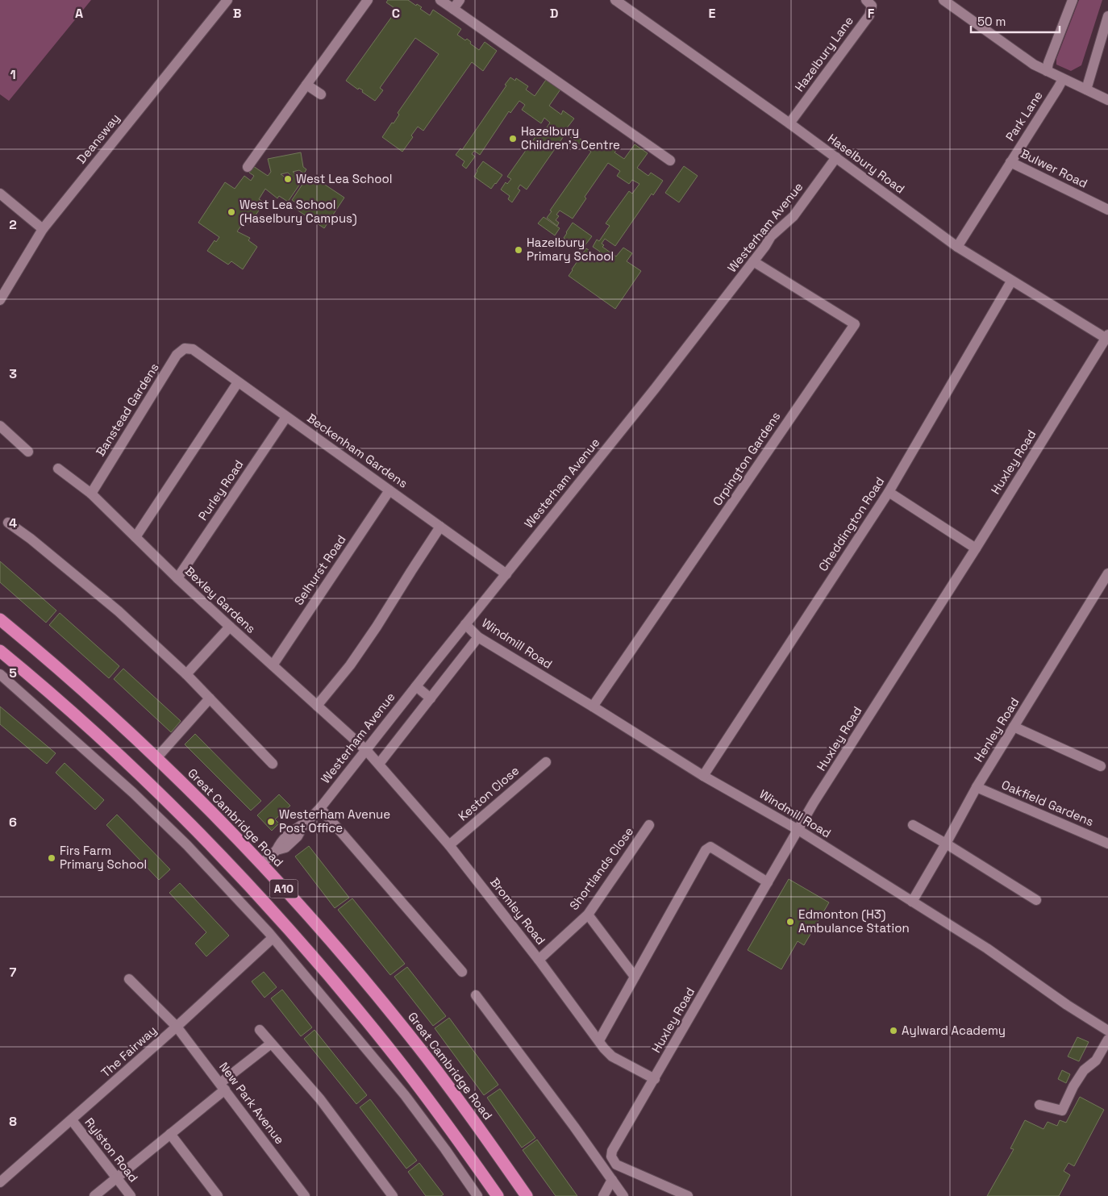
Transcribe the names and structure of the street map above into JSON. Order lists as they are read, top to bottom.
{
  "streets": {
    "highway": ["Great Cambridge Road", "A10"],
    "street": [
      "Hazelbury Lane",
      "Park Lane",
      "Deansway",
      "Haselbury Road",
      "Bulwer Road",
      "Westerham Avenue",
      "Banstead Gardens",
      "Beckenham Gardens",
      "Orpington Gardens",
      "Huxley Road",
      "Purley Road",
      "Cheddington Road",
      "Selhurst Road",
      "Bexley Gardens",
      "Windmill Road",
      "Henley Road",
      "Keston Close",
      "Oakfield Gardens",
      "Shortlands Close",
      "Bromley Road",
      "The Fairway",
      "New Park Avenue",
      "Rylston Road"
    ]
  },
  "crossings": [
    ["Hazelbury Lane", "Haselbury Road"],
    ["Park Lane", "Haselbury Road"],
    ["Park Lane", "Bulwer Road"],
    ["Haselbury Road", "Westerham Avenue"],
    ["Haselbury Road", "Huxley Road"],
    ["Haselbury Road", "Cheddington Road"],
    ["Westerham Avenue", "Beckenham Gardens"],
    ["Westerham Avenue", "Orpington Gardens"],
    ["Westerham Avenue", "Bexley Gardens"],
    ["Westerham Avenue", "Windmill Road"],
    ["Westerham Avenue", "Great Cambridge Road"],
    ["Westerham Avenue", "Bromley Road"],
    ["Banstead Gardens", "Beckenham Gardens"],
    ["Banstead Gardens", "Bexley Gardens"],
    ["Beckenham Gardens", "Purley Road"],
    ["Beckenham Gardens", "Selhurst Road"],
    ["Orpington Gardens", "Windmill Road"],
    ["Huxley Road", "Windmill Road"],
    ["Huxley Road", "Bromley Road"],
    ["Purley Road", "Bexley Gardens"],
    ["Cheddington Road", "Windmill Road"],
    ["Selhurst Road", "Bexley Gardens"],
    ["Bexley Gardens", "Bromley Road"],
    ["Windmill Road", "Henley Road"],
    ["Henley Road", "Oakfield Gardens"],
    ["Keston Close", "Bromley Road"],
    ["Shortlands Close", "Bromley Road"],
    ["The Fairway", "New Park Avenue"],
    ["The Fairway", "Rylston Road"]
  ],
  "places": [
    "Hazelbury Children's Centre",
    "West Lea School",
    "West Lea School (Haselbury Campus)",
    "Hazelbury Primary School",
    "Westerham Avenue Post Office",
    "Firs Farm Primary School",
    "Edmonton (H3) Ambulance Station",
    "Aylward Academy"
  ],
  "scale_bar": "50 m",
  "grid": {
    "columns": [
      "A",
      "B",
      "C",
      "D",
      "E",
      "F"
    ],
    "rows": [
      "1",
      "2",
      "3",
      "4",
      "5",
      "6",
      "7",
      "8"
    ]
  }
}
